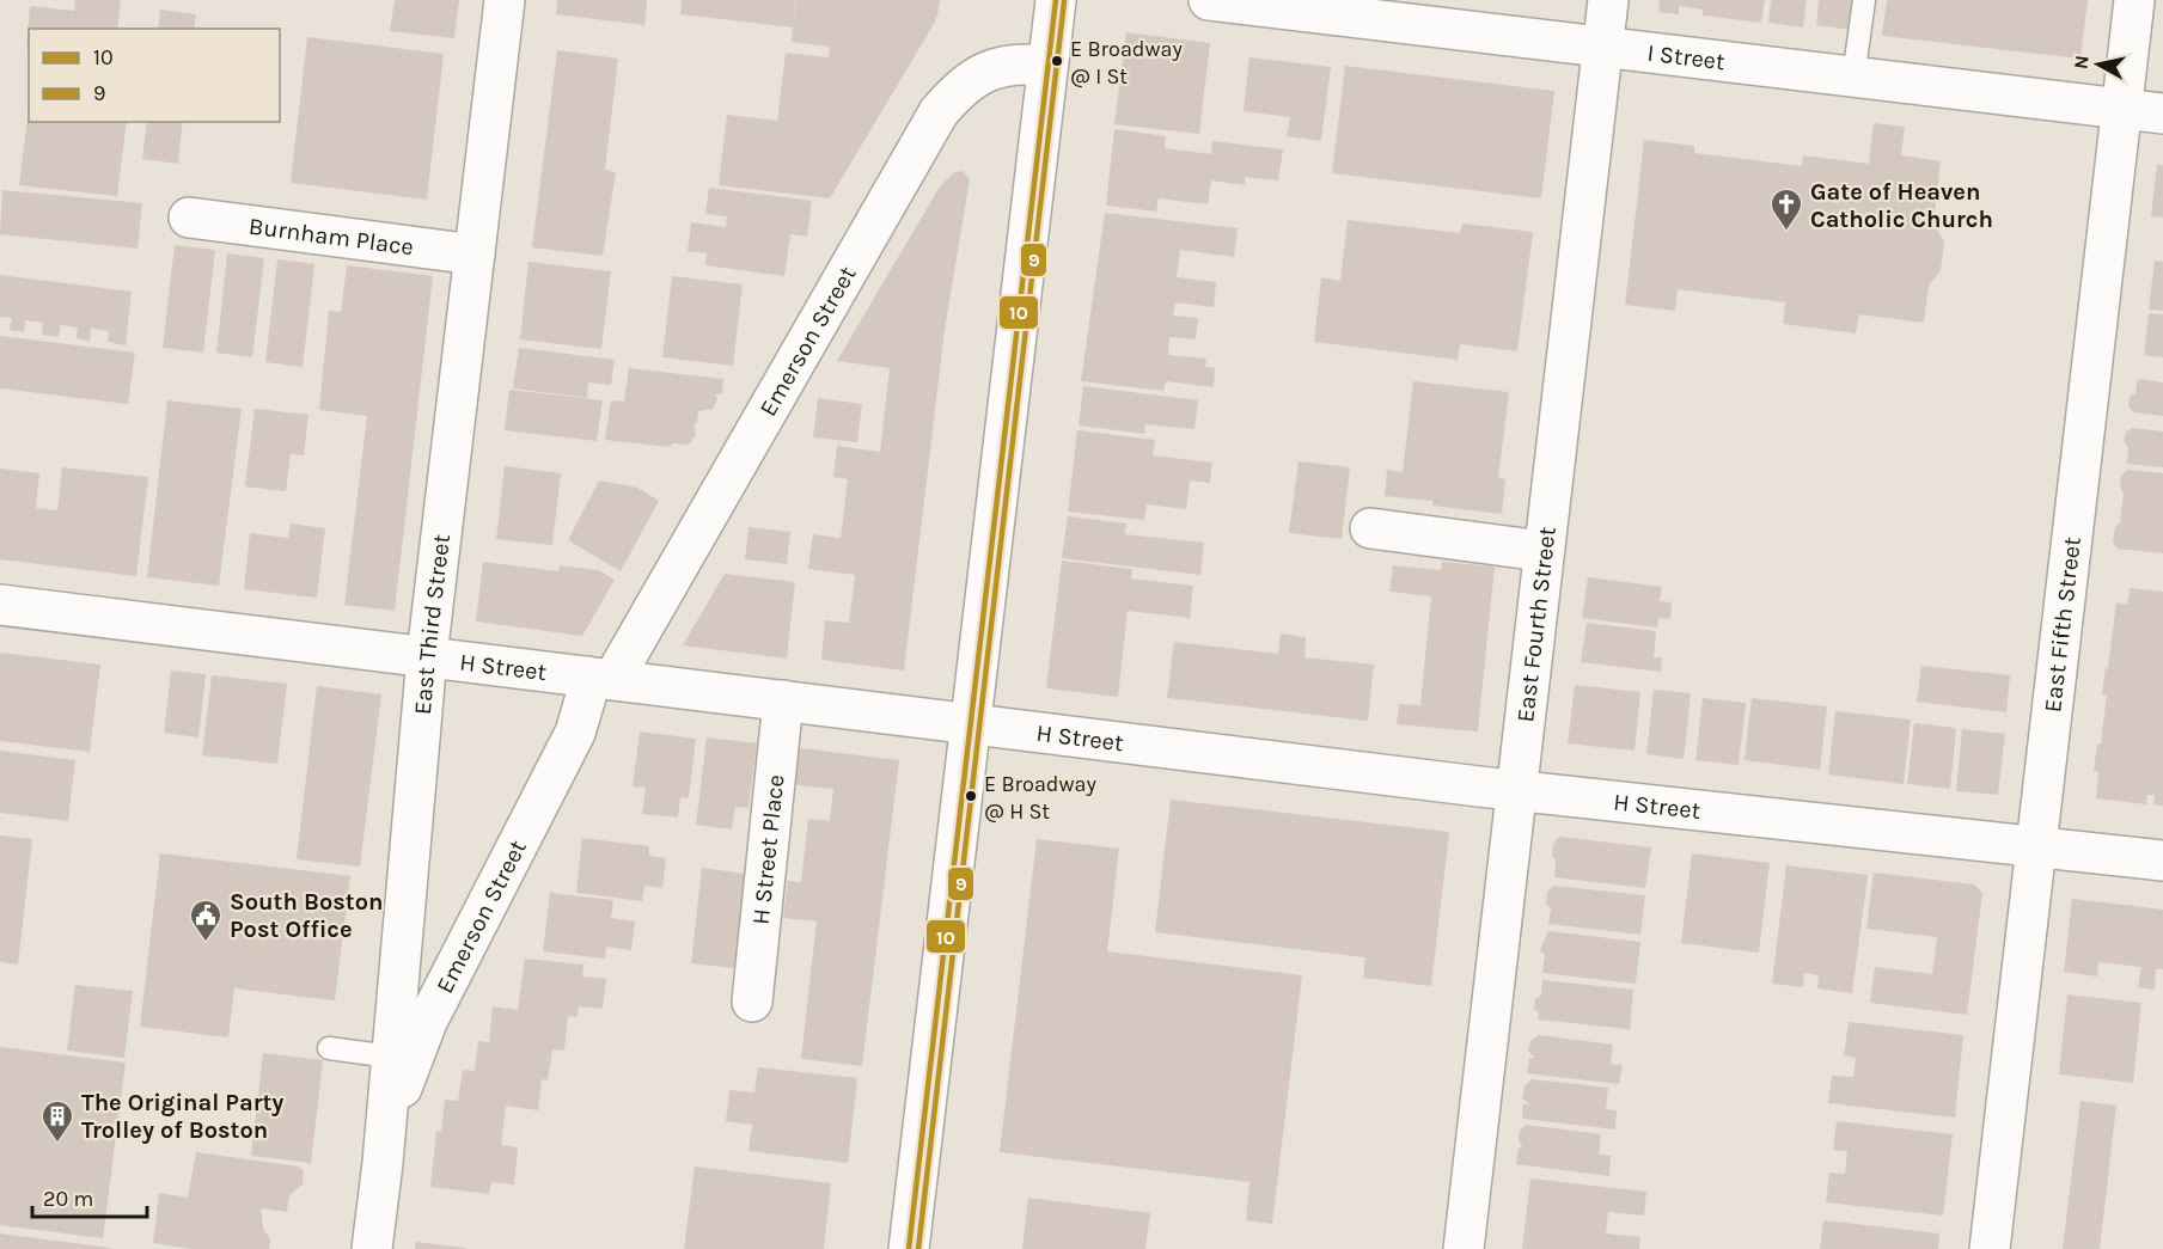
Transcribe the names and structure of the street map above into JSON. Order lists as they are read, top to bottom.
{
  "streets": {
    "street": [
      "I Street",
      "Burnham Place",
      "Emerson Street",
      "East Third Street",
      "East Fourth Street",
      "East Fifth Street",
      "H Street",
      "H Street Place"
    ]
  },
  "crossings": [
    ["I Street", "East Fourth Street"],
    ["I Street", "East Fifth Street"],
    ["Burnham Place", "East Third Street"],
    ["Emerson Street", "East Third Street"],
    ["Emerson Street", "H Street"],
    ["East Third Street", "H Street"],
    ["East Fourth Street", "H Street"],
    ["East Fifth Street", "H Street"],
    ["H Street", "H Street Place"]
  ],
  "places": {
    "other": ["E Broadway @ I St", "E Broadway @ H St"],
    "church": ["Gate of Heaven Catholic Church"],
    "public building": ["South Boston Post Office"],
    "building": ["The Original Party Trolley of Boston"]
  },
  "lines": ["transit line 10", "transit line 9"],
  "legend": ["10", "9"],
  "scale_bar": "20 m",
  "north": "left"
}
